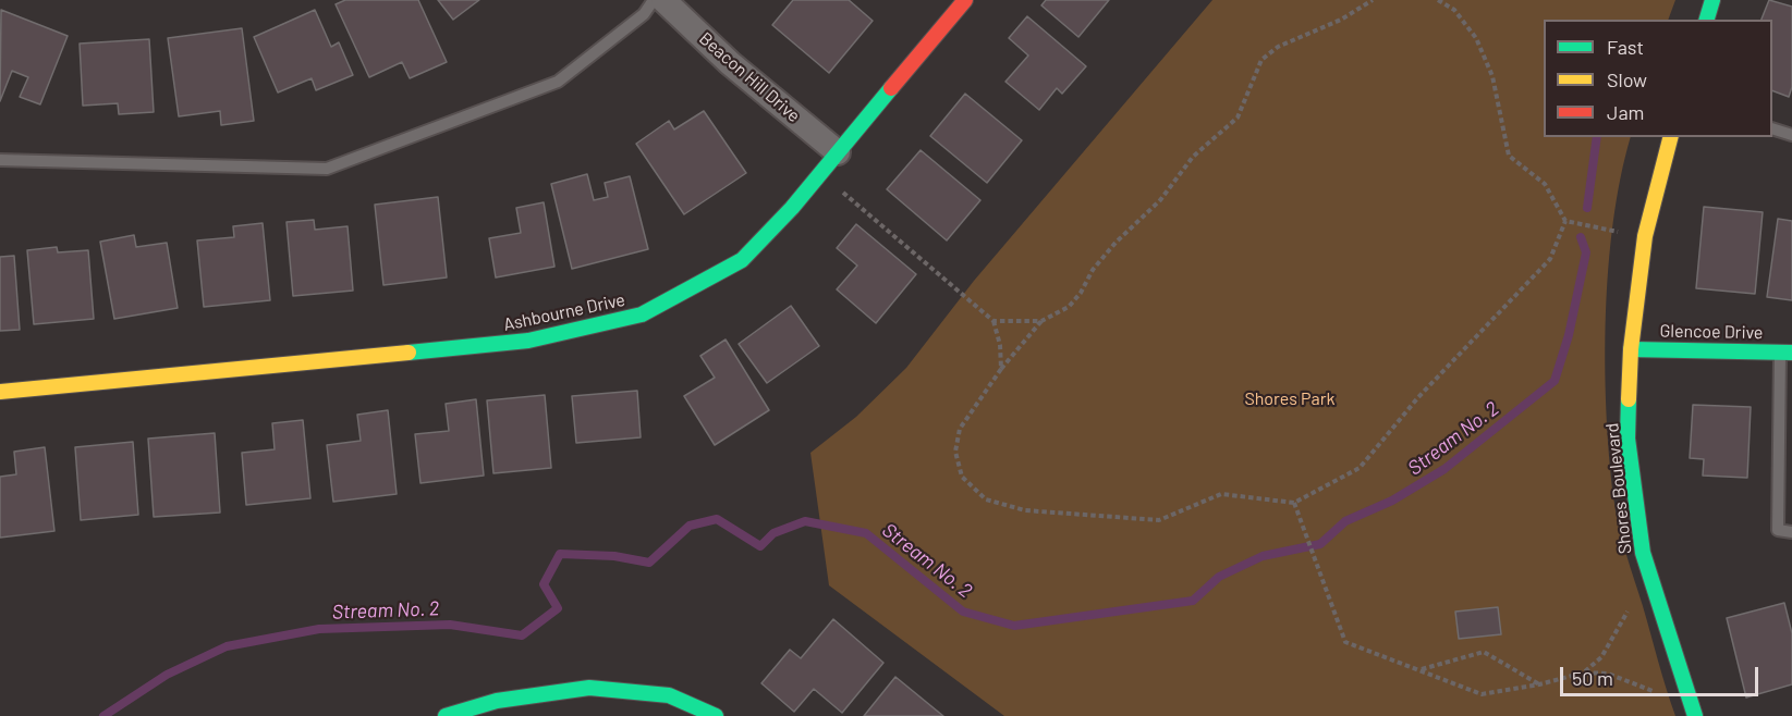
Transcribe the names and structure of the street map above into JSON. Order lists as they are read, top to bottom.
{
  "streets": {
    "street": [
      "Beacon Hill Drive",
      "Ashbourne Drive",
      "Glencoe Drive",
      "Shores Boulevard"
    ]
  },
  "crossings": [
    ["Beacon Hill Drive", "Ashbourne Drive"],
    ["Glencoe Drive", "Shores Boulevard"]
  ],
  "water": ["Stream No. 2"],
  "parks": ["Shores Park"],
  "legend": ["Fast", "Slow", "Jam"],
  "scale_bar": "50 m"
}
